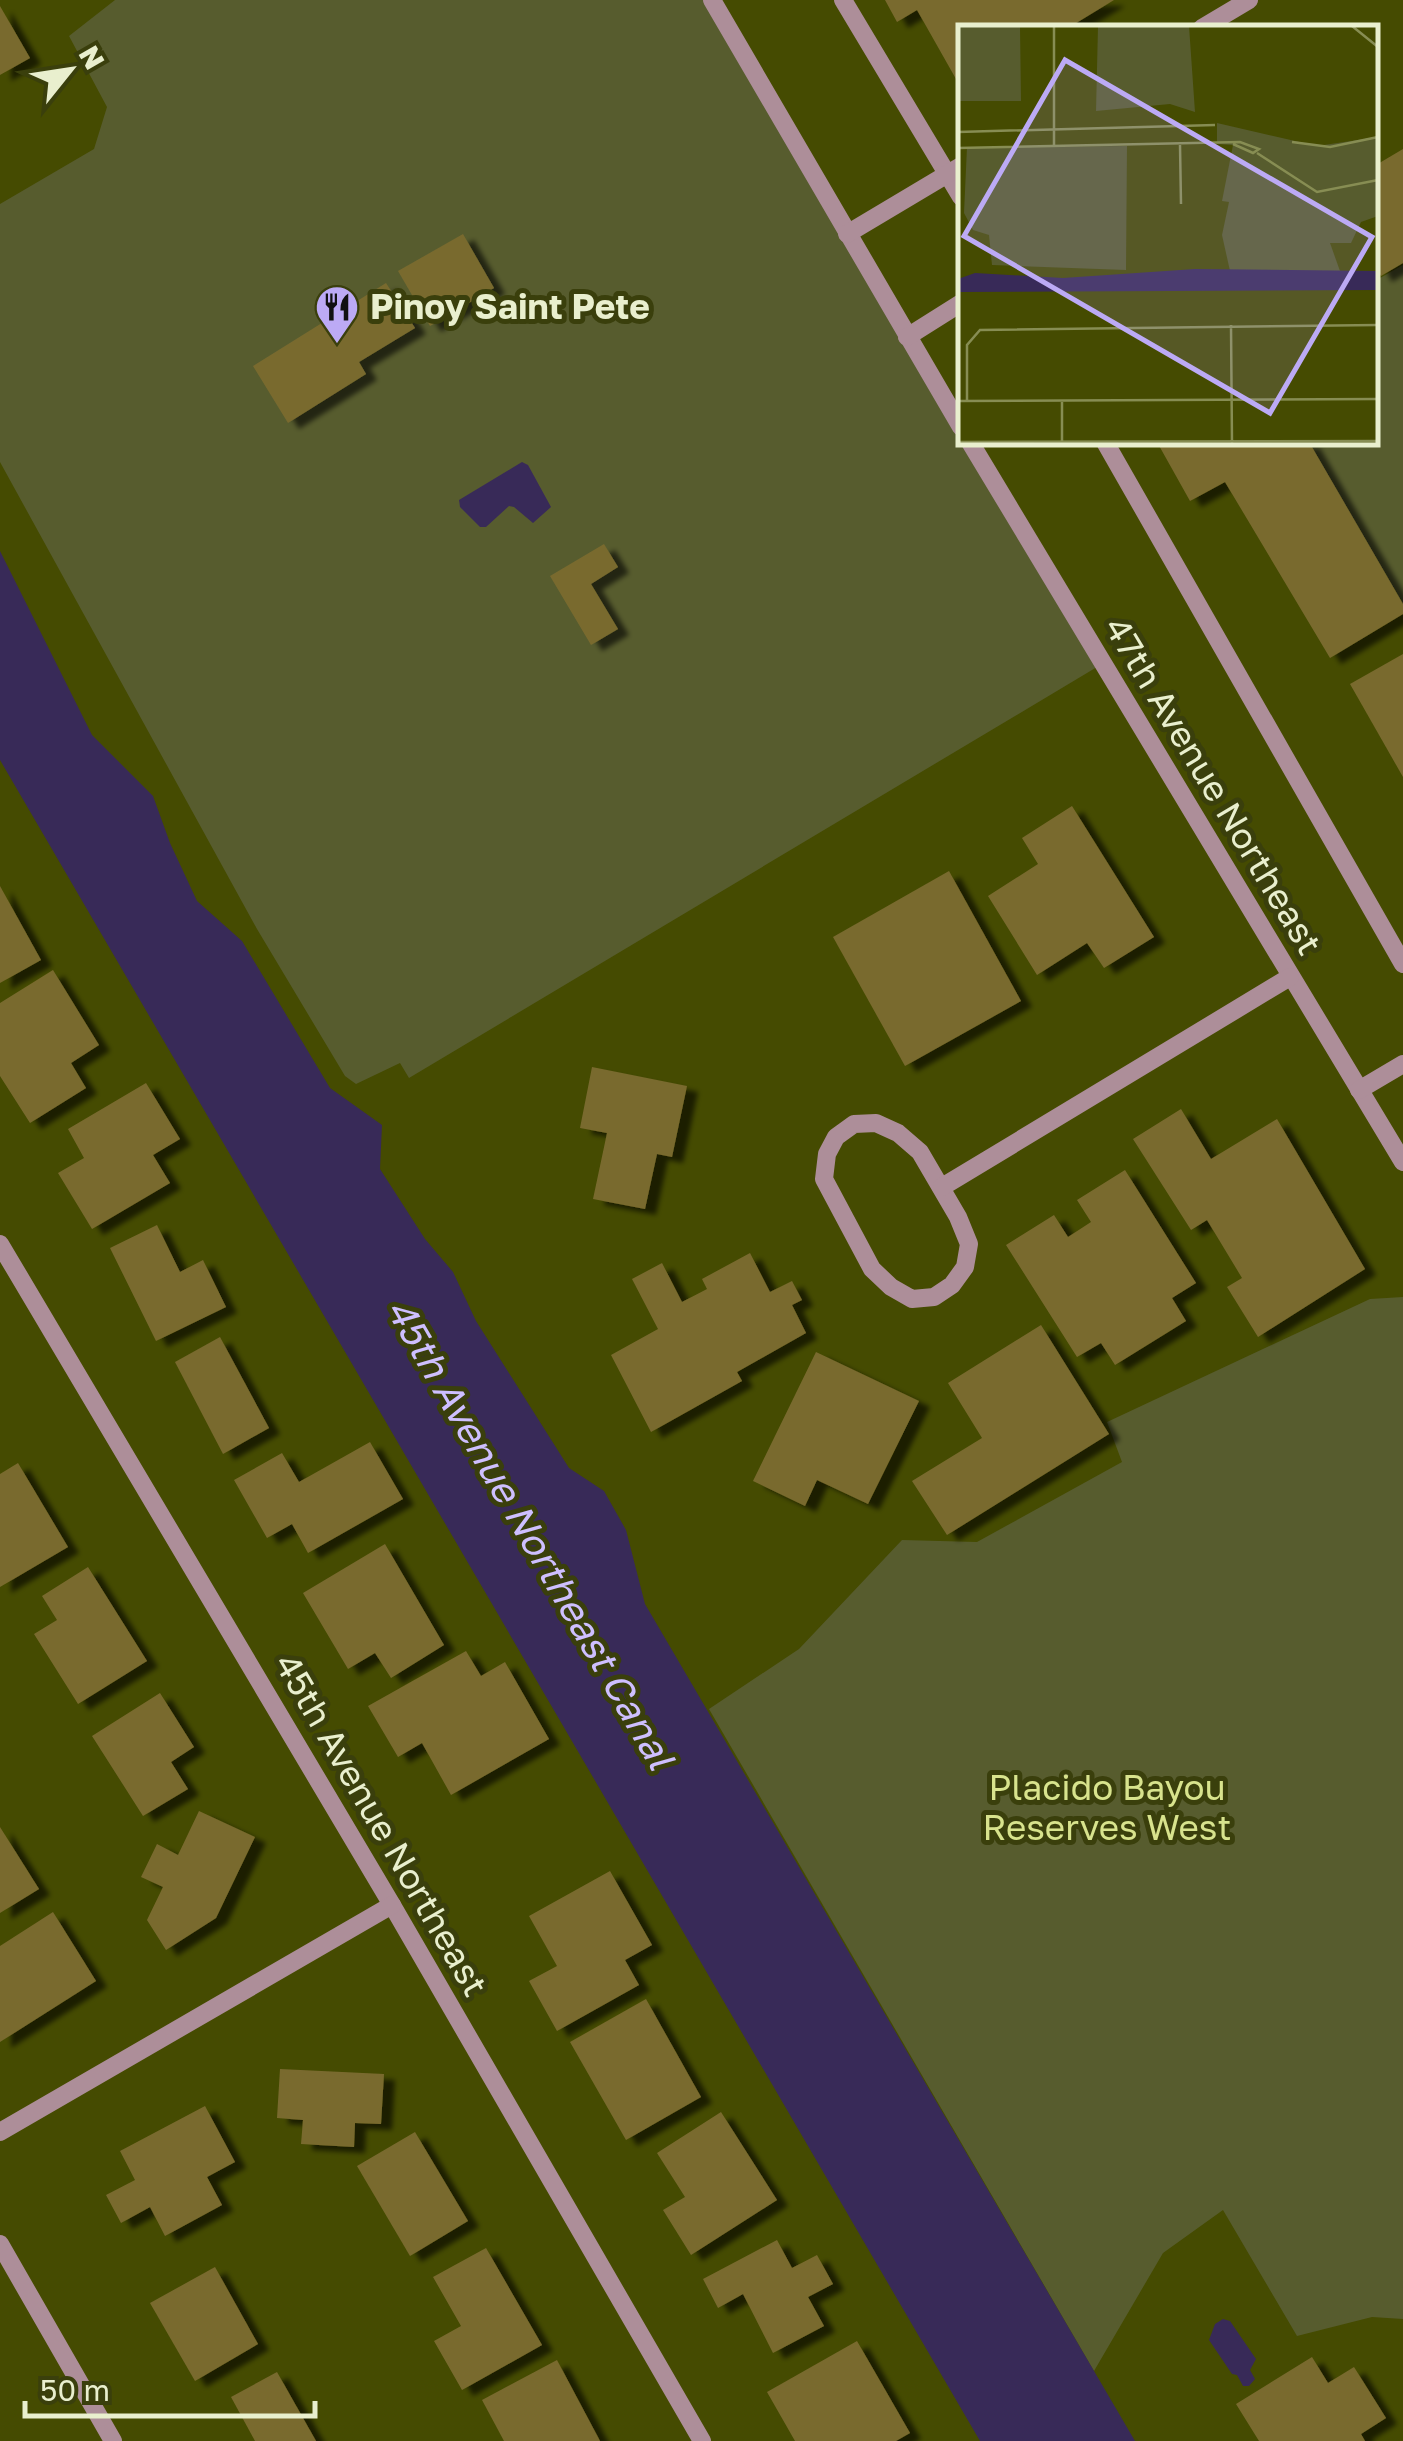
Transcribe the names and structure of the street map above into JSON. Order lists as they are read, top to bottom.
{
  "streets": {
    "street": ["47th Avenue Northeast", "45th Avenue Northeast"]
  },
  "water": ["45th Avenue Northeast Canal"],
  "parks": ["Placido Bayou Reserves West"],
  "places": {
    "restaurant": ["Pinoy Saint Pete"]
  },
  "scale_bar": "50 m",
  "north": "top right"
}
